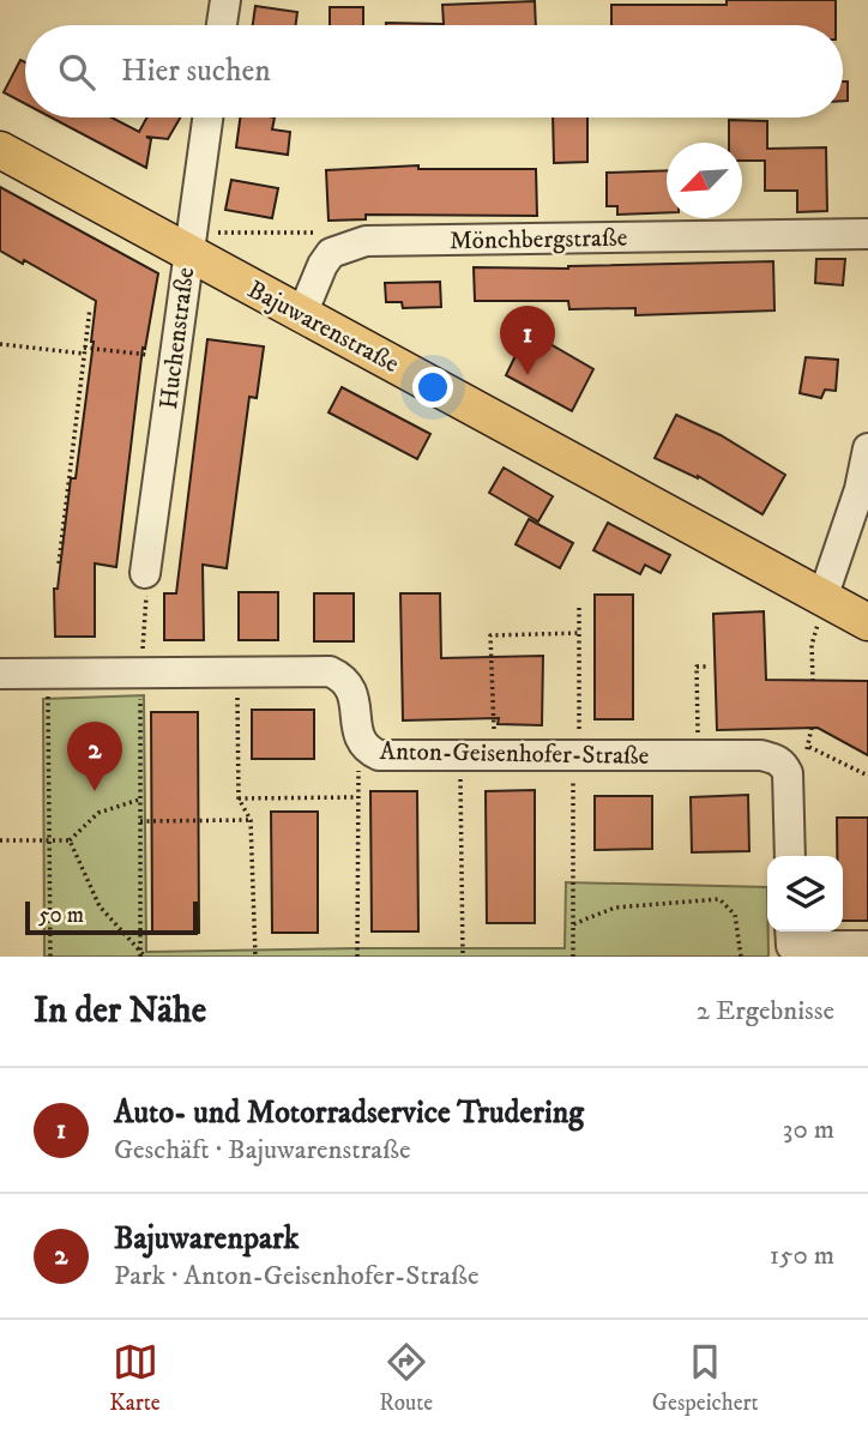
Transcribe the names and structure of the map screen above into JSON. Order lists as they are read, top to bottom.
{
  "streets": {
    "main road": ["Bajuwarenstraße"],
    "street": ["Mönchbergstraße", "Huchenstraße", "Anton-Geisenhofer-Straße"]
  },
  "crossings": [
    ["Mönchbergstraße", "Bajuwarenstraße"],
    ["Bajuwarenstraße", "Huchenstraße"]
  ],
  "scale_bar": "50 m",
  "north": "bottom left",
  "page": {
    "search": "Hier suchen",
    "pins": ["1", "2"],
    "scale": "50 m",
    "heading": ["In der Nähe", "2 Ergebnisse"],
    "list": [
      {
        "mark": "1",
        "name": "Auto- und Motorradservice Trudering",
        "note": "Geschäft · Bajuwarenstraße",
        "value": "30 m"
      },
      {
        "mark": "2",
        "name": "Bajuwarenpark",
        "note": "Park · Anton-Geisenhofer-Straße",
        "value": "150 m"
      }
    ],
    "nav": ["Karte", "Route", "Gespeichert"]
  }
}
